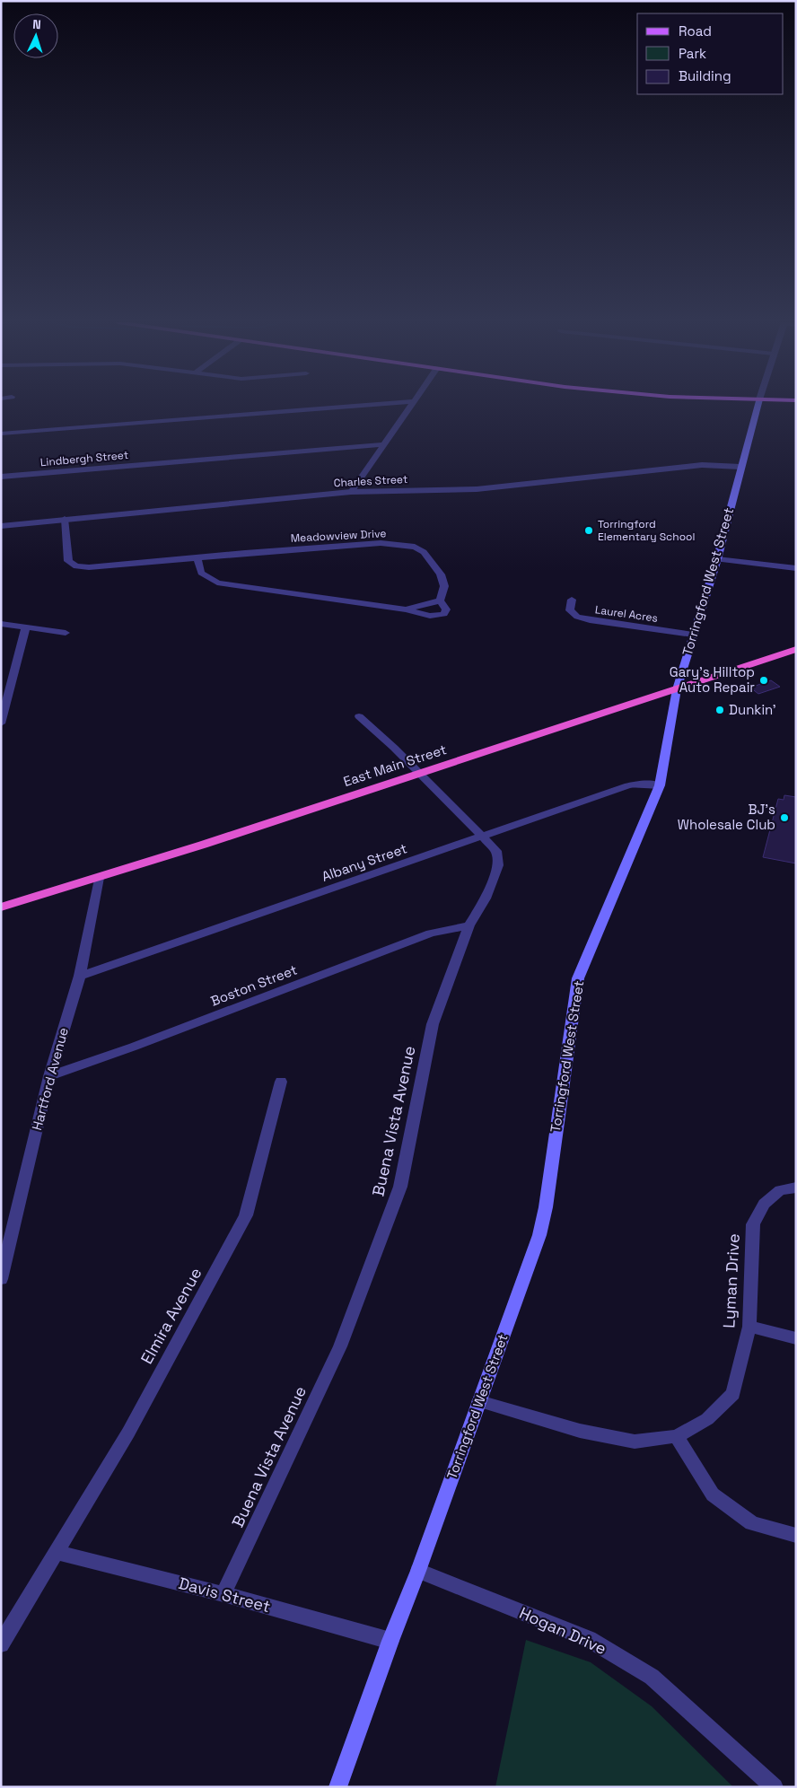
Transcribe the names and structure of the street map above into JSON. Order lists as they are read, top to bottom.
{
  "streets": {
    "highway": ["East Main Street"],
    "main road": ["Torringford West Street"],
    "street": [
      "Lindbergh Street",
      "Charles Street",
      "Meadowview Drive",
      "Laurel Acres",
      "Albany Street",
      "Boston Street",
      "Hartford Avenue",
      "Buena Vista Avenue",
      "Lyman Drive",
      "Elmira Avenue",
      "Davis Street",
      "Hogan Drive"
    ]
  },
  "crossings": [
    ["Charles Street", "Meadowview Drive"],
    ["Charles Street", "Torringford West Street"],
    ["Torringford West Street", "Laurel Acres"],
    ["Torringford West Street", "East Main Street"],
    ["Torringford West Street", "Albany Street"],
    ["Torringford West Street", "Lyman Drive"],
    ["Torringford West Street", "Davis Street"],
    ["Torringford West Street", "Hogan Drive"],
    ["East Main Street", "Hartford Avenue"],
    ["East Main Street", "Buena Vista Avenue"],
    ["Albany Street", "Hartford Avenue"],
    ["Albany Street", "Buena Vista Avenue"],
    ["Boston Street", "Hartford Avenue"],
    ["Boston Street", "Buena Vista Avenue"],
    ["Buena Vista Avenue", "Davis Street"],
    ["Elmira Avenue", "Davis Street"]
  ],
  "places": [
    "Torringford Elementary School",
    "Gary's Hilltop Auto Repair",
    "Dunkin'",
    "BJ's Wholesale Club"
  ],
  "legend": ["Road", "Park", "Building"],
  "north": "top"
}
